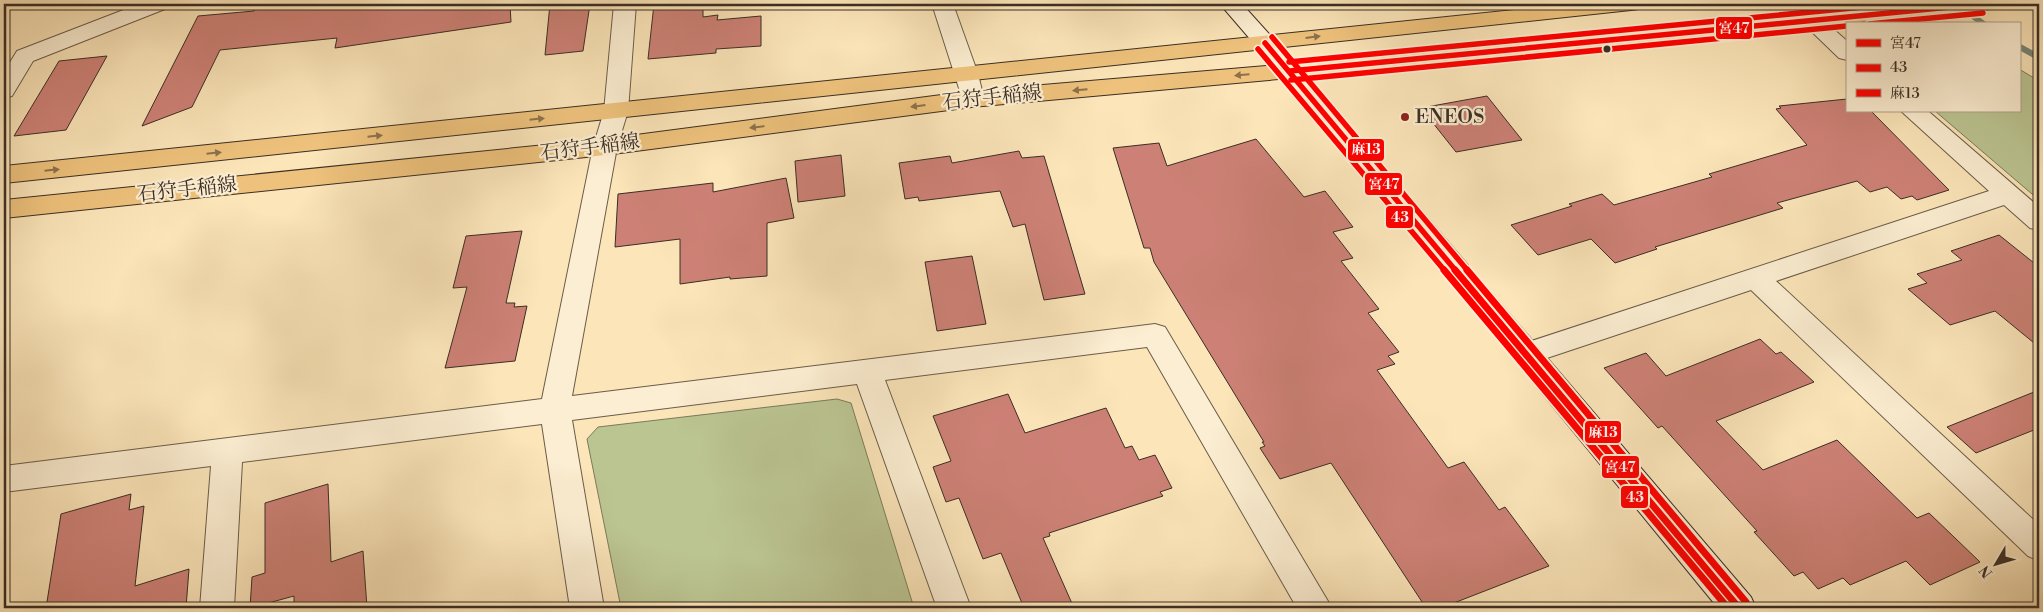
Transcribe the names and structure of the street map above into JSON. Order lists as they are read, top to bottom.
{
  "streets": {
    "main road": ["石狩手稲線"]
  },
  "places": ["ENEOS"],
  "lines": ["transit line 宮47", "transit line 麻13", "transit line 43"],
  "legend": ["宮47", "43", "麻13"],
  "north": "bottom left"
}
